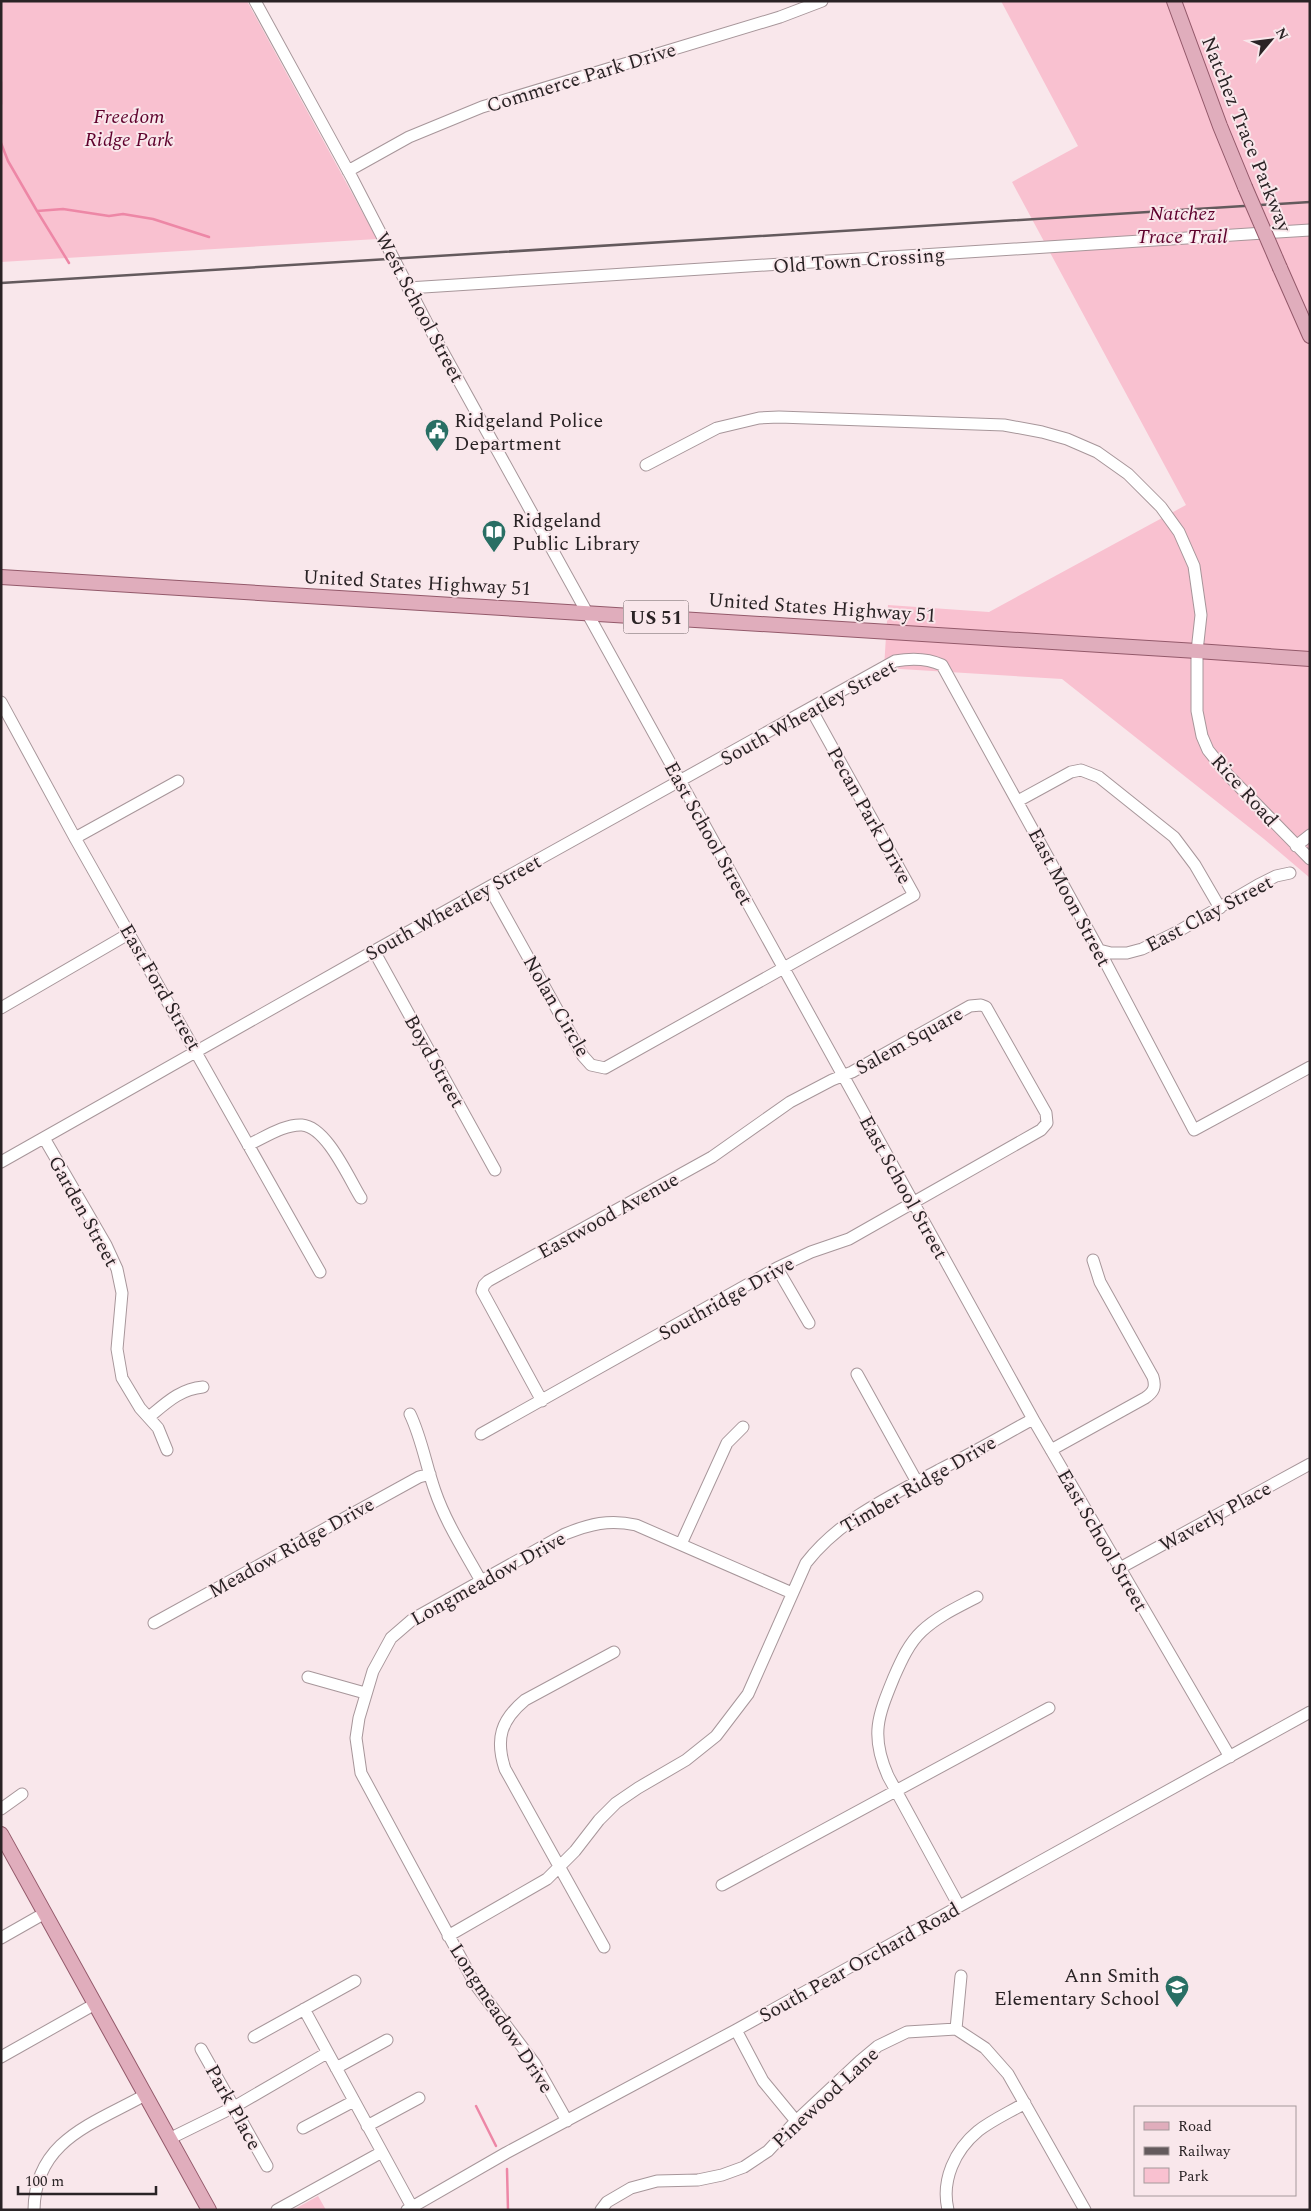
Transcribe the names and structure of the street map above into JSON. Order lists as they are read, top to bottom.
{
  "streets": {
    "main road": ["Natchez Trace Parkway", "United States Highway 51", "US 51"],
    "street": [
      "Commerce Park Drive",
      "Old Town Crossing",
      "West School Street",
      "South Wheatley Street",
      "Rice Road",
      "Pecan Park Drive",
      "East School Street",
      "East Moon Street",
      "East Clay Street",
      "East Ford Street",
      "Nolan Circle",
      "Salem Square",
      "Boyd Street",
      "Garden Street",
      "Eastwood Avenue",
      "Southridge Drive",
      "Timber Ridge Drive",
      "Waverly Place",
      "Meadow Ridge Drive",
      "Longmeadow Drive",
      "South Pear Orchard Road",
      "Pinewood Lane",
      "Park Place"
    ]
  },
  "crossings": [
    ["Commerce Park Drive", "West School Street"],
    ["Old Town Crossing", "West School Street"],
    ["West School Street", "United States Highway 51"],
    ["West School Street", "East School Street"],
    ["United States Highway 51", "Rice Road"],
    ["United States Highway 51", "East School Street"],
    ["South Wheatley Street", "Pecan Park Drive"],
    ["South Wheatley Street", "East School Street"],
    ["South Wheatley Street", "East Moon Street"],
    ["South Wheatley Street", "East Ford Street"],
    ["South Wheatley Street", "Nolan Circle"],
    ["South Wheatley Street", "Boyd Street"],
    ["South Wheatley Street", "Garden Street"],
    ["Pecan Park Drive", "East School Street"],
    ["Pecan Park Drive", "Nolan Circle"],
    ["East School Street", "Nolan Circle"],
    ["East School Street", "Salem Square"],
    ["East School Street", "Eastwood Avenue"],
    ["East School Street", "Southridge Drive"],
    ["East School Street", "Timber Ridge Drive"],
    ["East School Street", "Waverly Place"],
    ["East School Street", "South Pear Orchard Road"],
    ["East Moon Street", "East Clay Street"],
    ["Salem Square", "Eastwood Avenue"],
    ["Salem Square", "Southridge Drive"],
    ["Eastwood Avenue", "Southridge Drive"],
    ["Timber Ridge Drive", "Longmeadow Drive"],
    ["Longmeadow Drive", "South Pear Orchard Road"]
  ],
  "parks": ["Freedom Ridge Park", "Natchez Trace Trail"],
  "places": {
    "public building": ["Ridgeland Police Department"],
    "library": ["Ridgeland Public Library"],
    "school or university": ["Ann Smith Elementary School"]
  },
  "legend": ["Road", "Railway", "Park"],
  "scale_bar": "100 m",
  "north": "top right"
}
